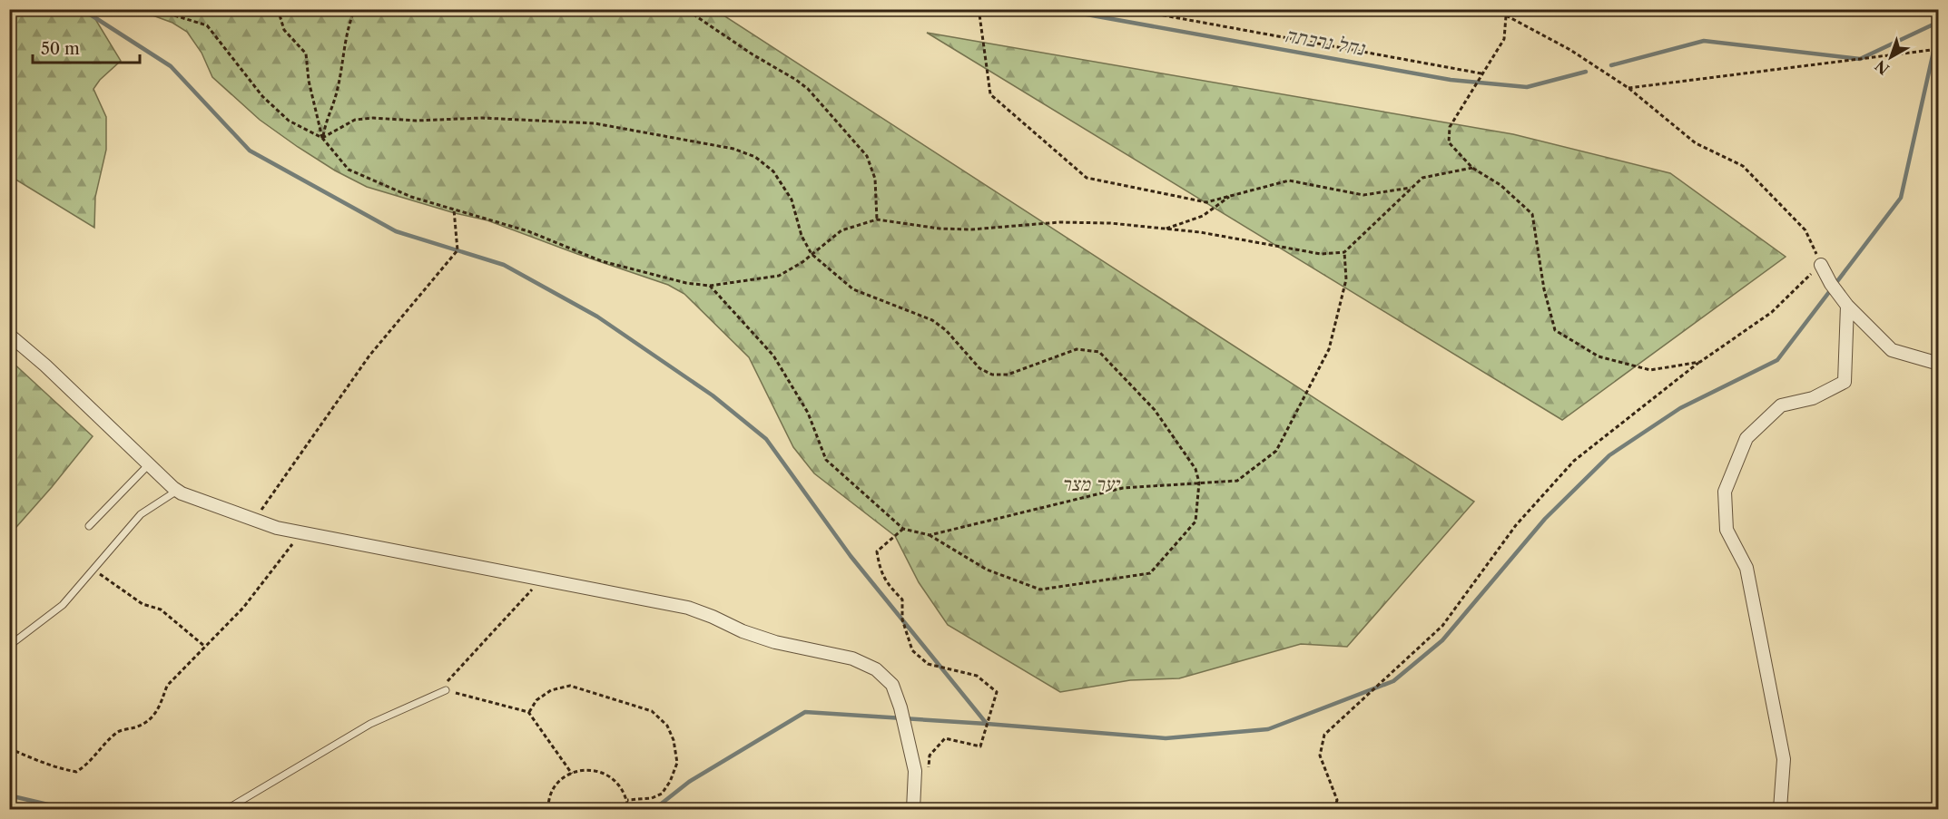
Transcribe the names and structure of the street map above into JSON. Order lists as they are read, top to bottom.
{
  "water": ["נחל נרבתה"],
  "parks": ["יער מצר"],
  "scale_bar": "50 m",
  "north": "bottom left"
}
